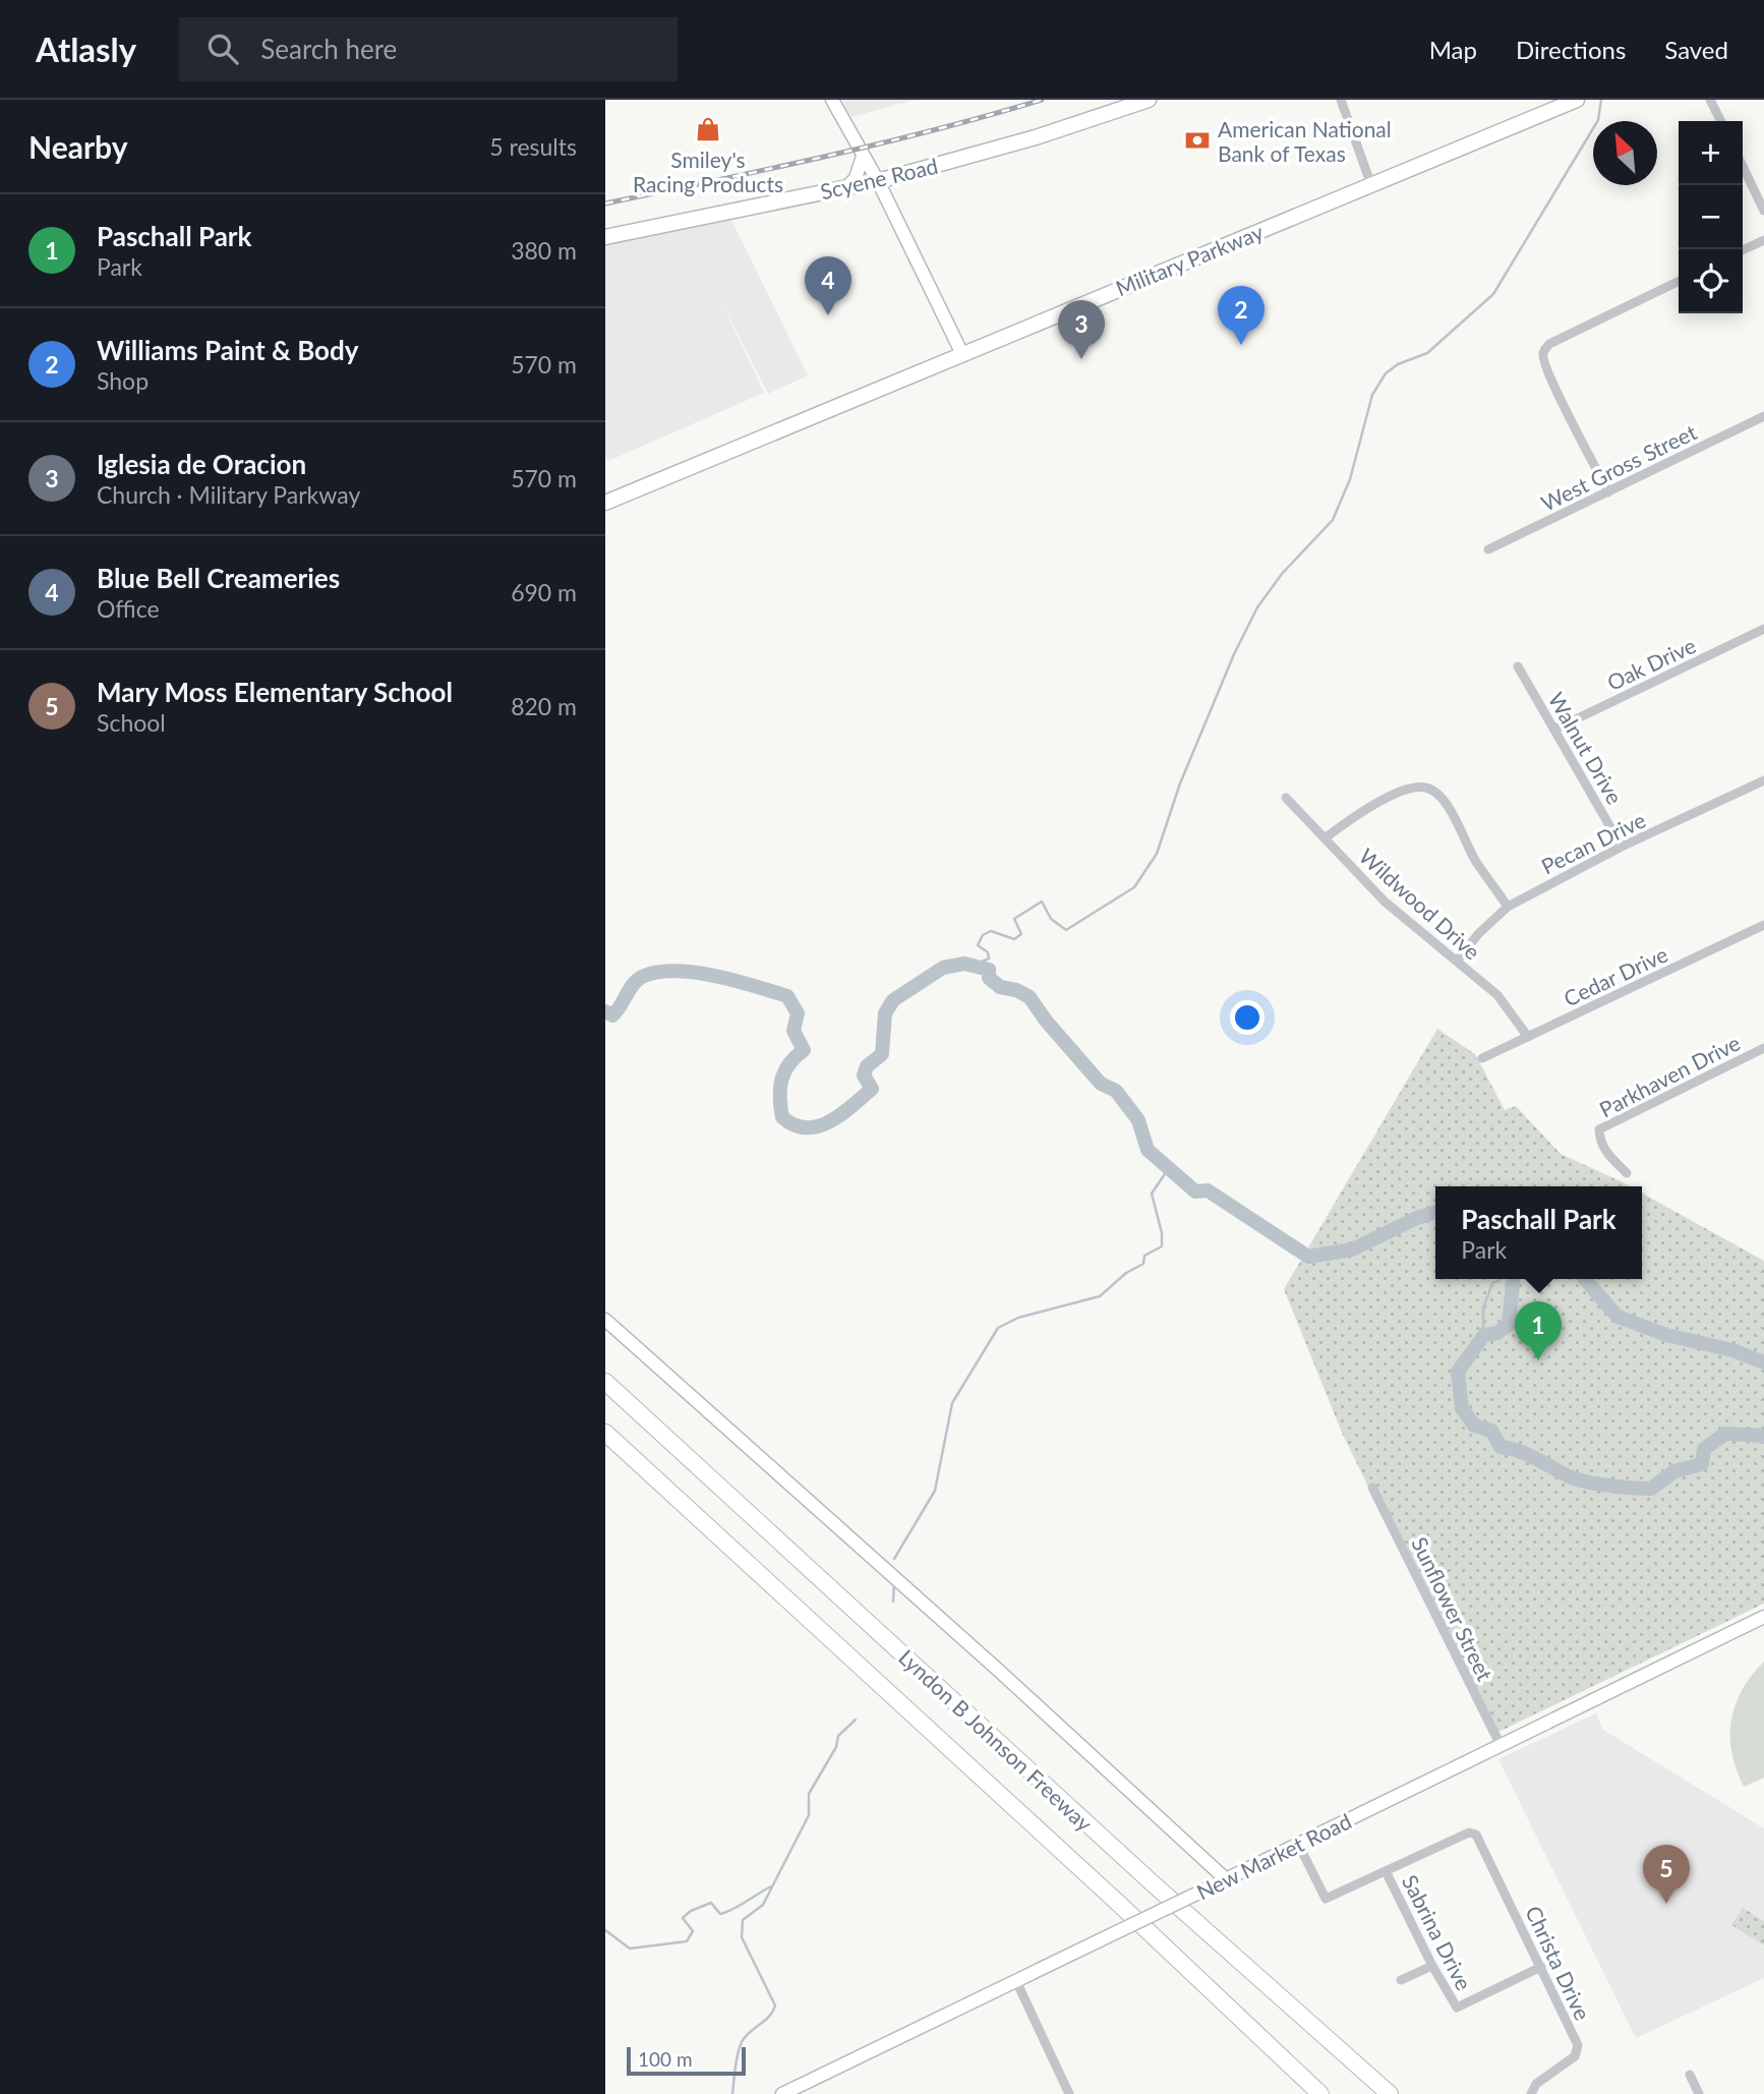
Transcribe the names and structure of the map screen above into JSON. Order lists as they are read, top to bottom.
{
  "streets": {
    "highway": ["Lyndon B Johnson Freeway"],
    "main road": ["Scyene Road", "Military Parkway"],
    "street": [
      "West Gross Street",
      "Oak Drive",
      "Walnut Drive",
      "Pecan Drive",
      "Wildwood Drive",
      "Cedar Drive",
      "Parkhaven Drive",
      "Sunflower Street",
      "New Market Road",
      "Sabrina Drive",
      "Christa Drive"
    ]
  },
  "crossings": [
    ["Oak Drive", "Walnut Drive"],
    ["Walnut Drive", "Pecan Drive"],
    ["Pecan Drive", "Wildwood Drive"],
    ["Wildwood Drive", "Cedar Drive"],
    ["Sunflower Street", "New Market Road"],
    ["Sabrina Drive", "Christa Drive"]
  ],
  "places": {
    "shop": ["Smiley's Racing Products"],
    "bank": ["American National Bank of Texas"]
  },
  "scale_bar": "100 m",
  "north": "top left",
  "page": {
    "header": "Atlasly",
    "search": "Search here",
    "nav": ["Map", "Directions", "Saved"],
    "heading": ["Nearby", "5 results"],
    "map_buttons": ["+", "−"],
    "list": [
      {
        "mark": "1",
        "name": "Paschall Park",
        "note": "Park",
        "value": "380 m"
      },
      {
        "mark": "2",
        "name": "Williams Paint & Body",
        "note": "Shop",
        "value": "570 m"
      },
      {
        "mark": "3",
        "name": "Iglesia de Oracion",
        "note": "Church · Military Parkway",
        "value": "570 m"
      },
      {
        "mark": "4",
        "name": "Blue Bell Creameries",
        "note": "Office",
        "value": "690 m"
      },
      {
        "mark": "5",
        "name": "Mary Moss Elementary School",
        "note": "School",
        "value": "820 m"
      }
    ],
    "pins": [
      "4",
      "2",
      "3",
      "1",
      "5"
    ],
    "popup": ["Paschall Park", "Park"],
    "scale": "100 m"
  }
}
